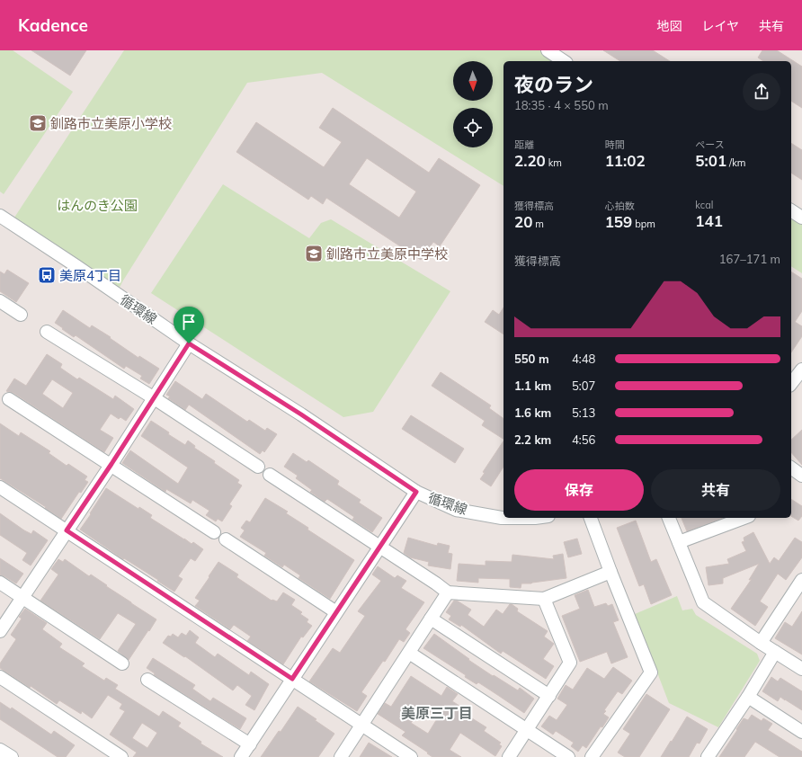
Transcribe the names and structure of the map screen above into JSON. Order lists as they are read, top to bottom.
{
  "streets": {
    "street": ["循環線"]
  },
  "districts": ["美原三丁目"],
  "parks": ["はんのき公園"],
  "places": {
    "school or university": ["釧路市立美原小学校", "釧路市立美原中学校"],
    "bus stop": ["美原4丁目"]
  },
  "north": "bottom",
  "page": {
    "header": "Kadence",
    "nav": ["地図", "レイヤ", "共有"],
    "heading": ["夜のラン", "18:35 · 4 × 550 m"],
    "stats": [
      ["距離", "2.20 km"],
      ["時間", "11:02"],
      ["ペース", "5:01 /km"],
      ["獲得標高", "20 m"],
      ["心拍数", "159 bpm"],
      ["kcal", "141"]
    ],
    "chart": ["獲得標高", "167–171 m"],
    "list": [
      {
        "name": "550 m",
        "note": "4:48"
      },
      {
        "name": "1.1 km",
        "note": "5:07"
      },
      {
        "name": "1.6 km",
        "note": "5:13"
      },
      {
        "name": "2.2 km",
        "note": "4:56"
      }
    ],
    "buttons": ["保存", "共有"]
  }
}
